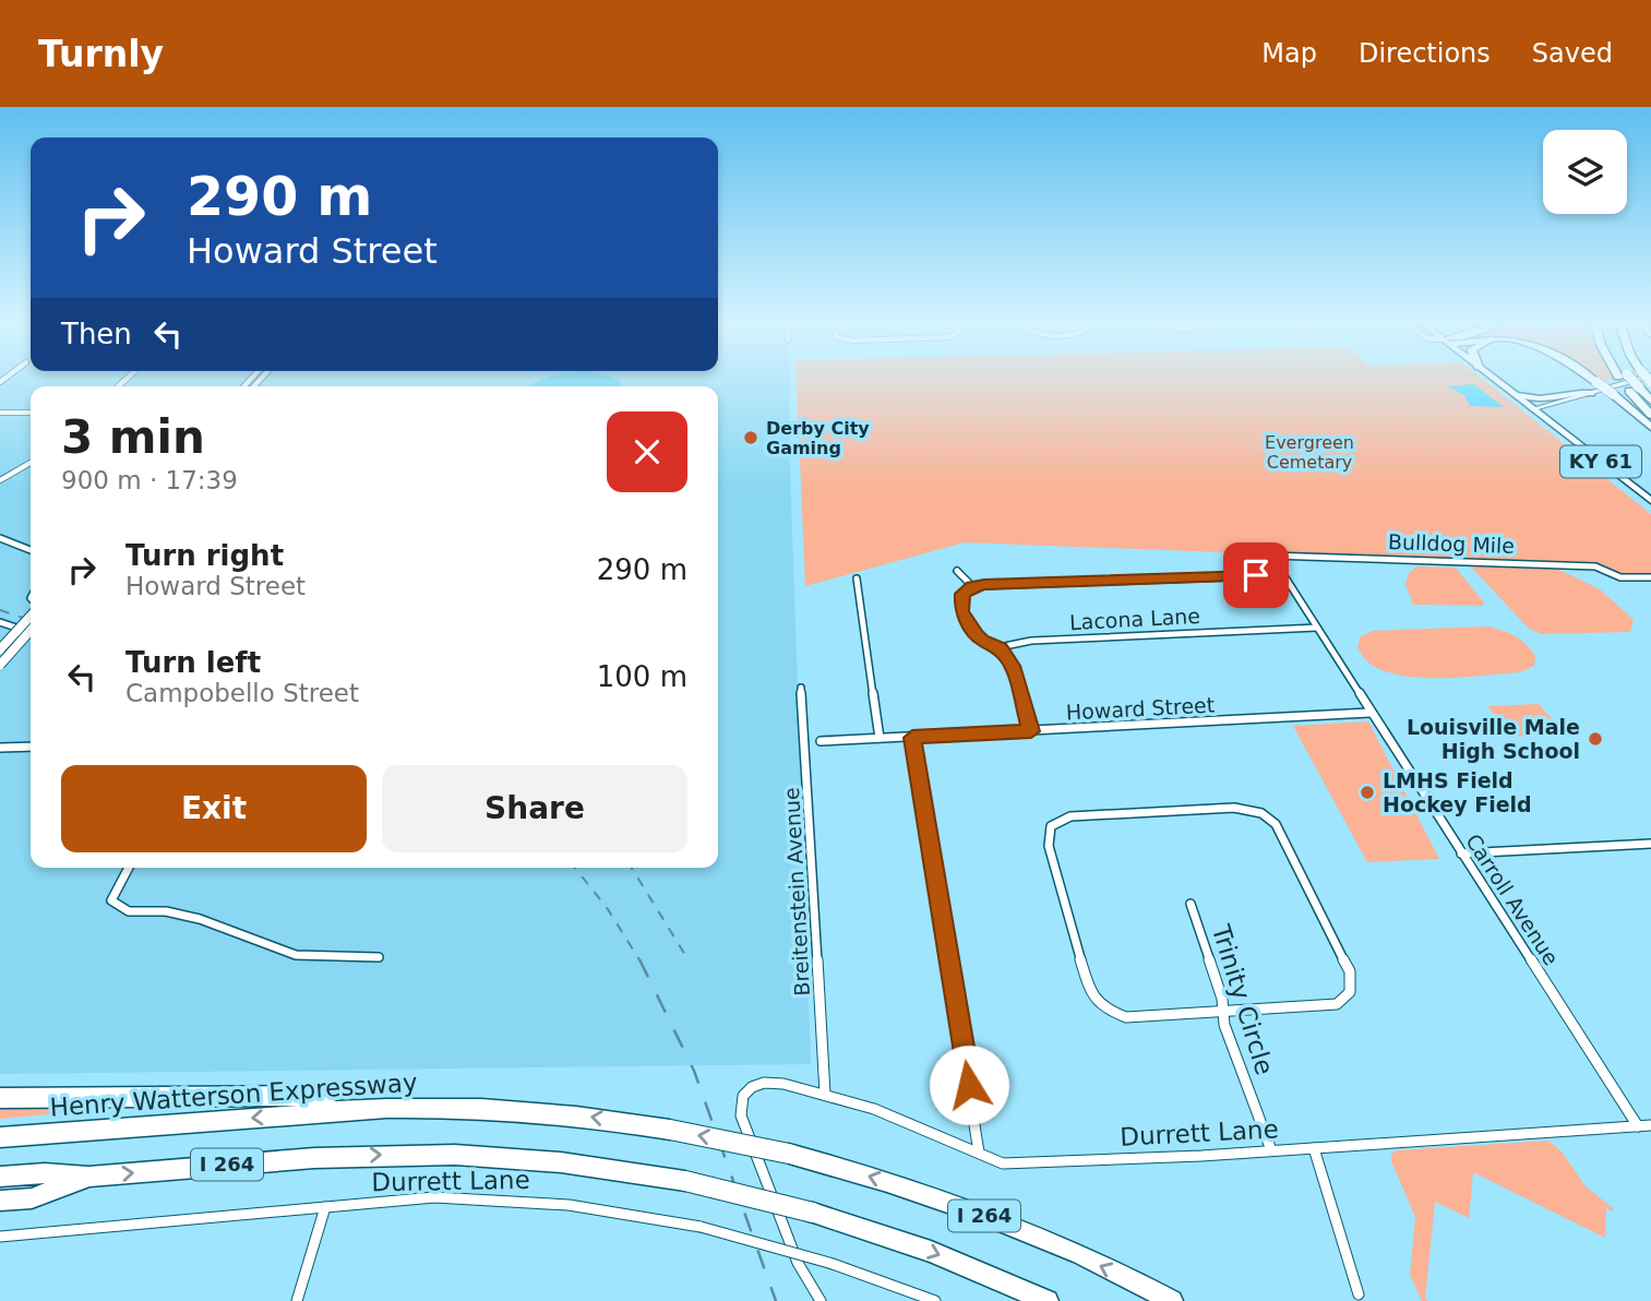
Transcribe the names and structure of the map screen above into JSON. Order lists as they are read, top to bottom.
{
  "streets": {
    "highway": ["Henry Watterson Expressway", "I 264"],
    "main road": ["KY 61"],
    "street": [
      "Bulldog Mile",
      "Lacona Lane",
      "Howard Street",
      "Breitenstein Avenue",
      "Carroll Avenue",
      "Trinity Circle",
      "Durrett Lane"
    ]
  },
  "crossings": [
    ["Bulldog Mile", "Carroll Avenue"],
    ["Lacona Lane", "Carroll Avenue"],
    ["Howard Street", "Carroll Avenue"],
    ["Breitenstein Avenue", "Durrett Lane"],
    ["Carroll Avenue", "Durrett Lane"],
    ["Trinity Circle", "Durrett Lane"]
  ],
  "parks": ["Evergreen Cemetary"],
  "places": ["Derby City Gaming", "Louisville Male High School", "LMHS Field Hockey Field"],
  "page": {
    "header": "Turnly",
    "nav": ["Map", "Directions", "Saved"],
    "turn": ["290 m", "Howard Street"],
    "then": "Then",
    "heading": ["3 min", "900 m · 17:39"],
    "list": [
      {
        "name": "Turn right",
        "note": "Howard Street",
        "value": "290 m"
      },
      {
        "name": "Turn left",
        "note": "Campobello Street",
        "value": "100 m"
      }
    ],
    "buttons": ["Exit", "Share"]
  }
}
